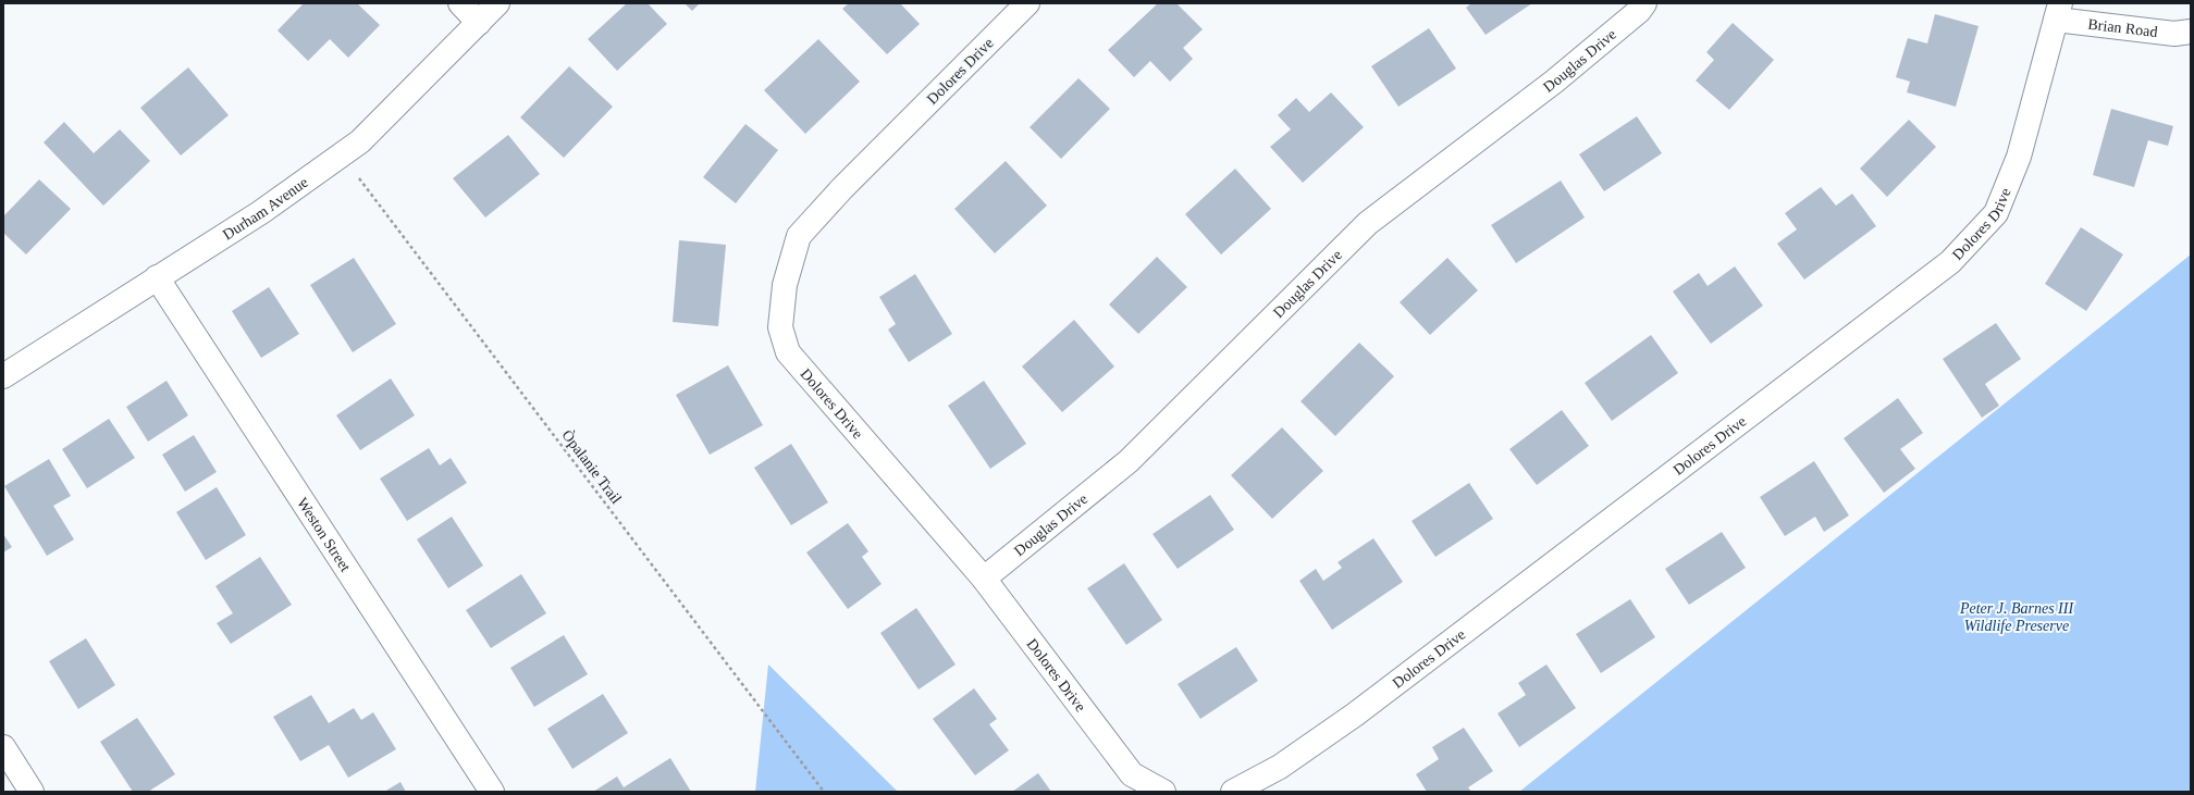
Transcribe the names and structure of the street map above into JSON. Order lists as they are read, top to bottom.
{
  "streets": {
    "street": [
      "Brian Road",
      "Douglas Drive",
      "Dolores Drive",
      "Durham Avenue",
      "Weston Street"
    ],
    "path": ["Òpalanie Trail"]
  },
  "crossings": [
    ["Brian Road", "Dolores Drive"],
    ["Douglas Drive", "Dolores Drive"],
    ["Durham Avenue", "Òpalanie Trail"],
    ["Durham Avenue", "Weston Street"]
  ],
  "parks": ["Peter J. Barnes III Wildlife Preserve"]
}
